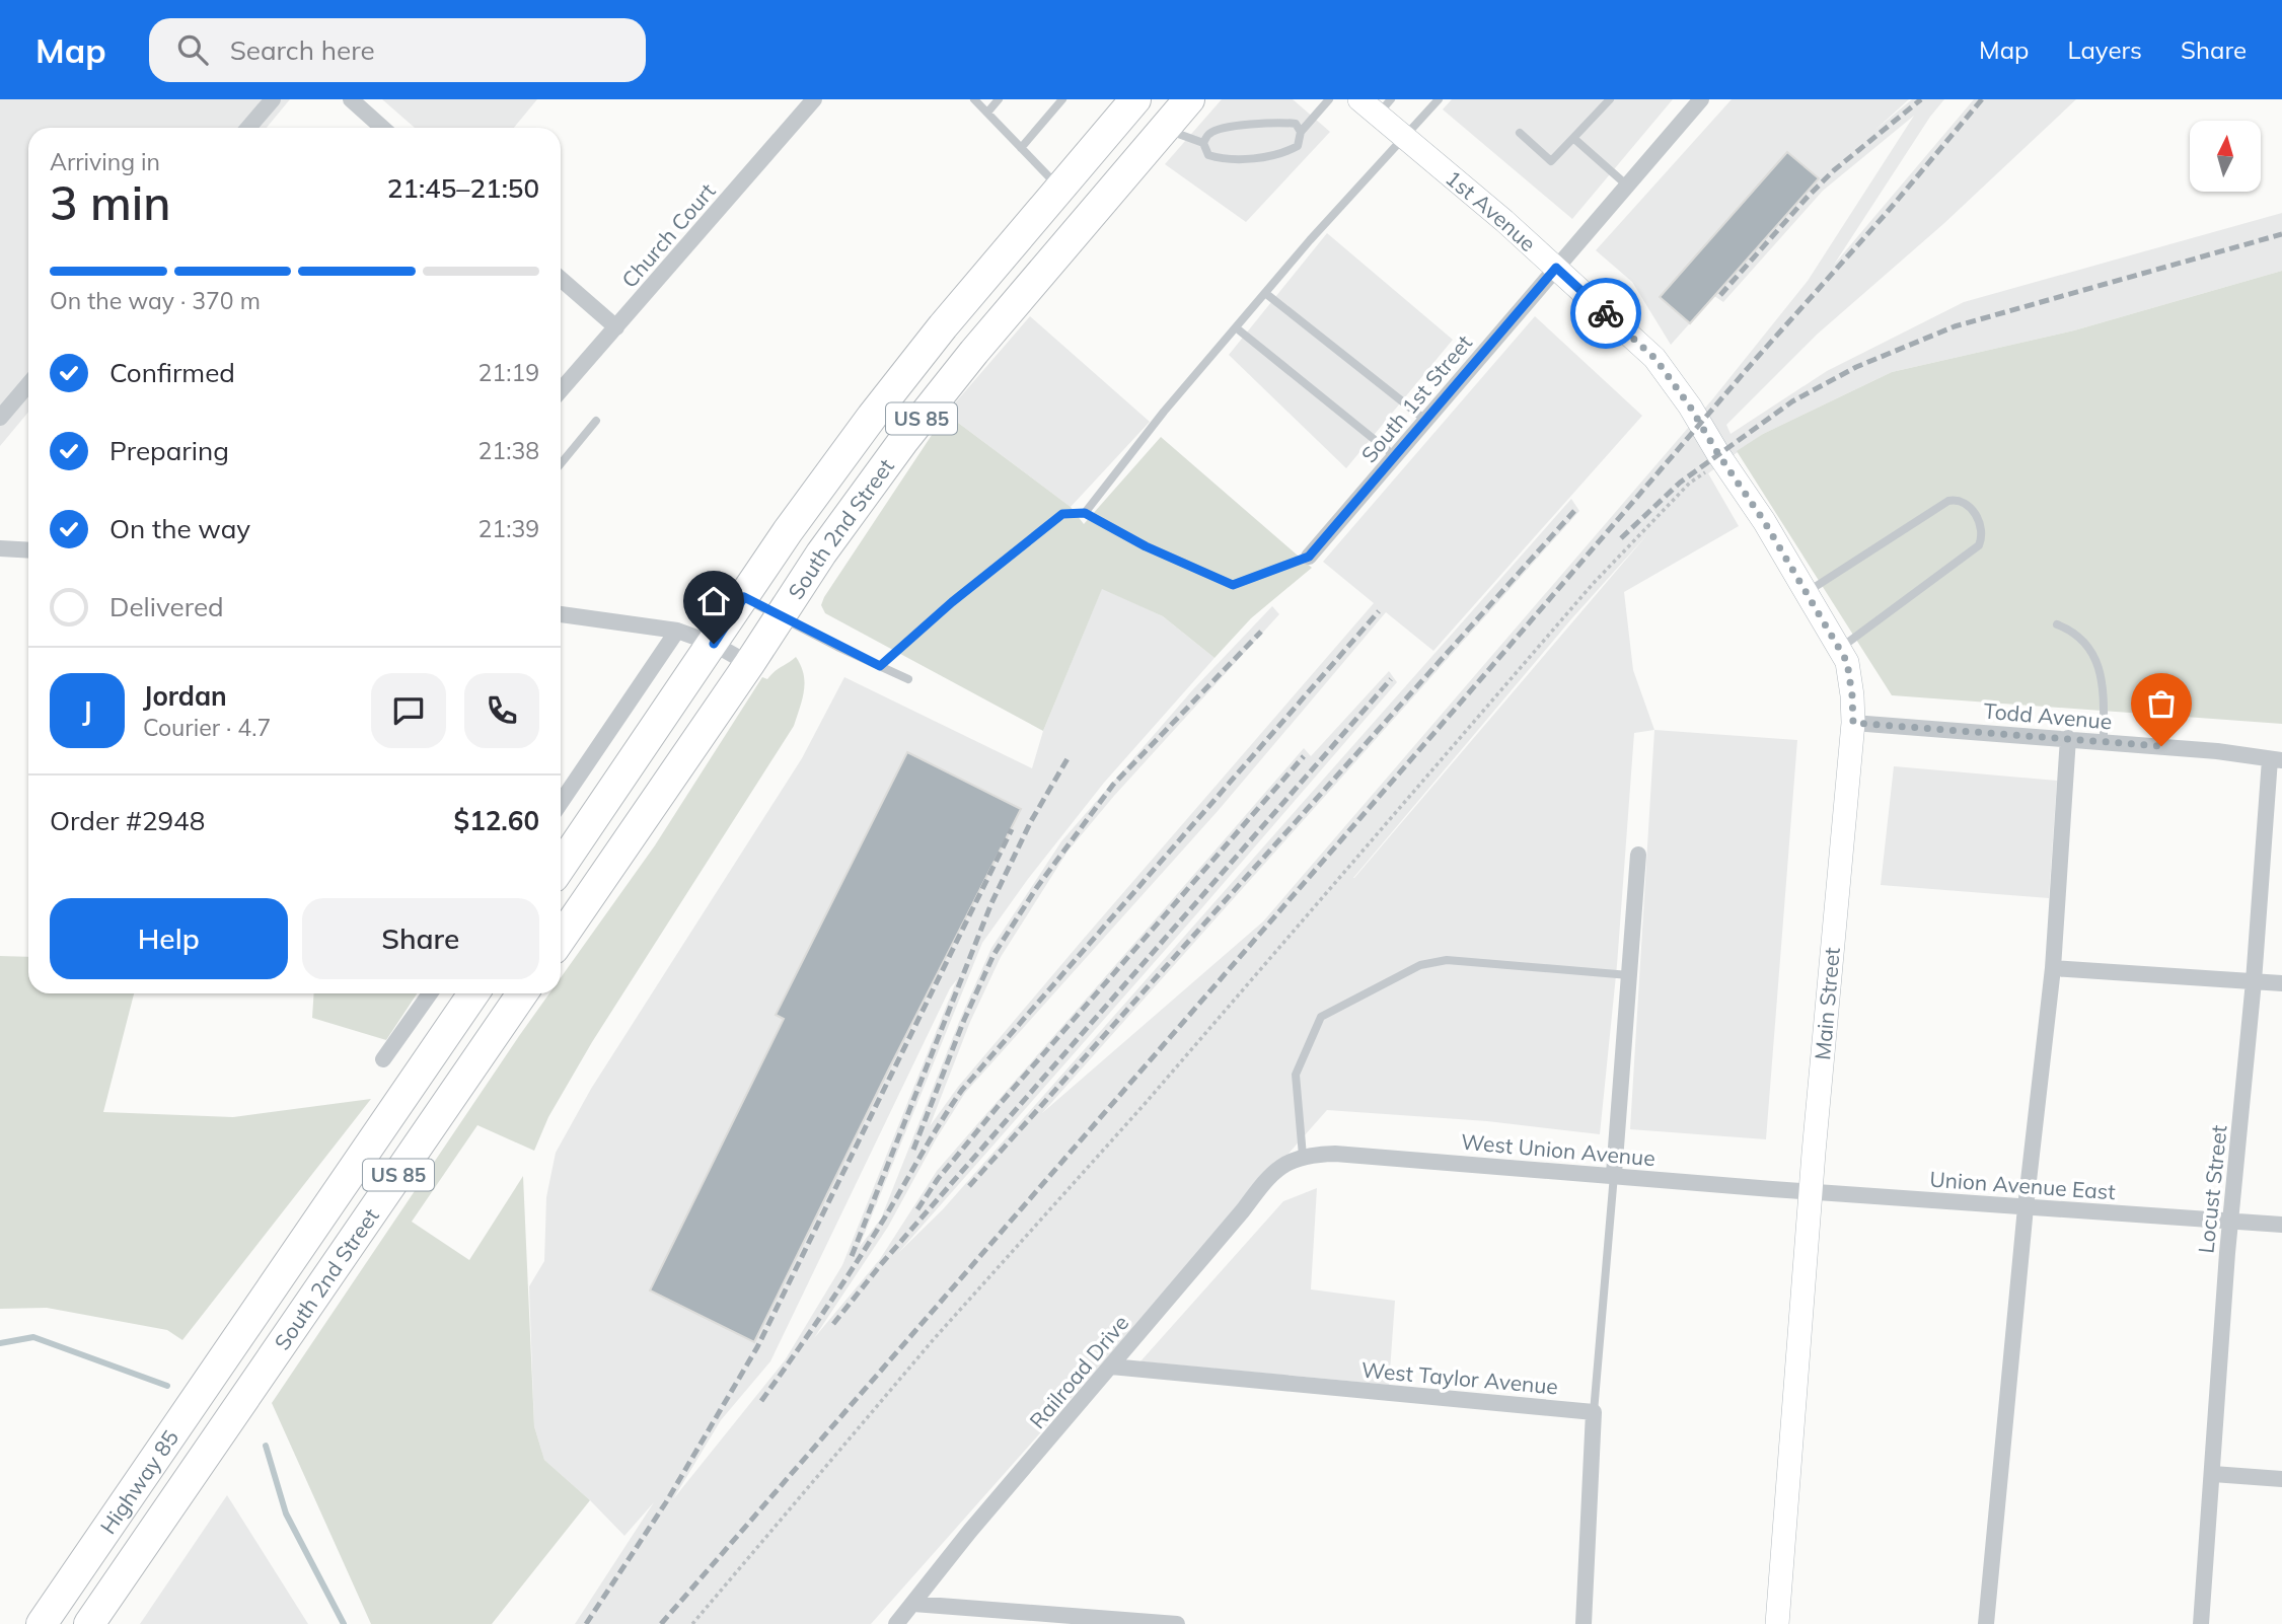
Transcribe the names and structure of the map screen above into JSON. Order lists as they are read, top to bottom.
{
  "streets": {
    "highway": ["US 85", "South 2nd Street", "Highway 85"],
    "street": [
      "1st Avenue",
      "Church Court",
      "South 1st Street",
      "Todd Avenue",
      "Main Street",
      "West Union Avenue",
      "Union Avenue East",
      "Locust Street",
      "Railroad Drive",
      "West Taylor Avenue"
    ]
  },
  "crossings": [
    ["1st Avenue", "South 1st Street"],
    ["1st Avenue", "Main Street"],
    ["South 2nd Street", "Highway 85"],
    ["Todd Avenue", "Main Street"],
    ["Todd Avenue", "Locust Street"],
    ["Main Street", "West Union Avenue"],
    ["Main Street", "Union Avenue East"],
    ["West Union Avenue", "Union Avenue East"],
    ["West Union Avenue", "Railroad Drive"],
    ["Union Avenue East", "Locust Street"],
    ["Railroad Drive", "West Taylor Avenue"]
  ],
  "north": "top",
  "page": {
    "header": "Map",
    "search": "Search here",
    "nav": ["Map", "Layers", "Share"],
    "heading": ["3 min", "Arriving in", "21:45–21:50"],
    "panel": [
      "Jordan",
      "Courier · 4.7",
      "Order #2948",
      "$12.60"
    ],
    "bar": "On the way · 370 m",
    "list": [
      ["Confirmed", "21:19"],
      ["Preparing", "21:38"],
      ["On the way", "21:39"],
      "Delivered"
    ],
    "round": "J",
    "buttons": ["Help", "Share"]
  }
}
